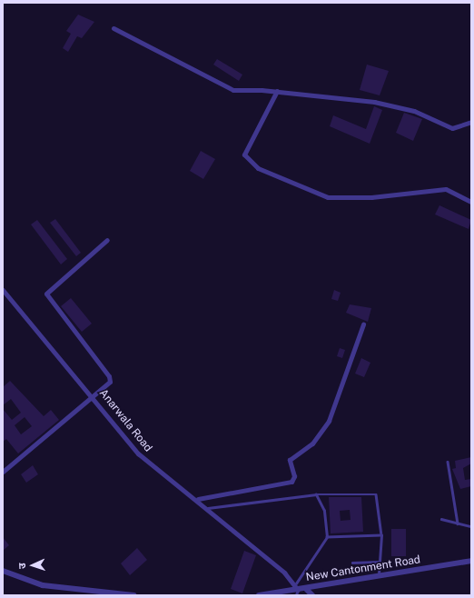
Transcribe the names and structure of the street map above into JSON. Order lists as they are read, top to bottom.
{
  "streets": {
    "street": ["Anarwala Road", "New Cantonment Road"]
  },
  "north": "left"
}
